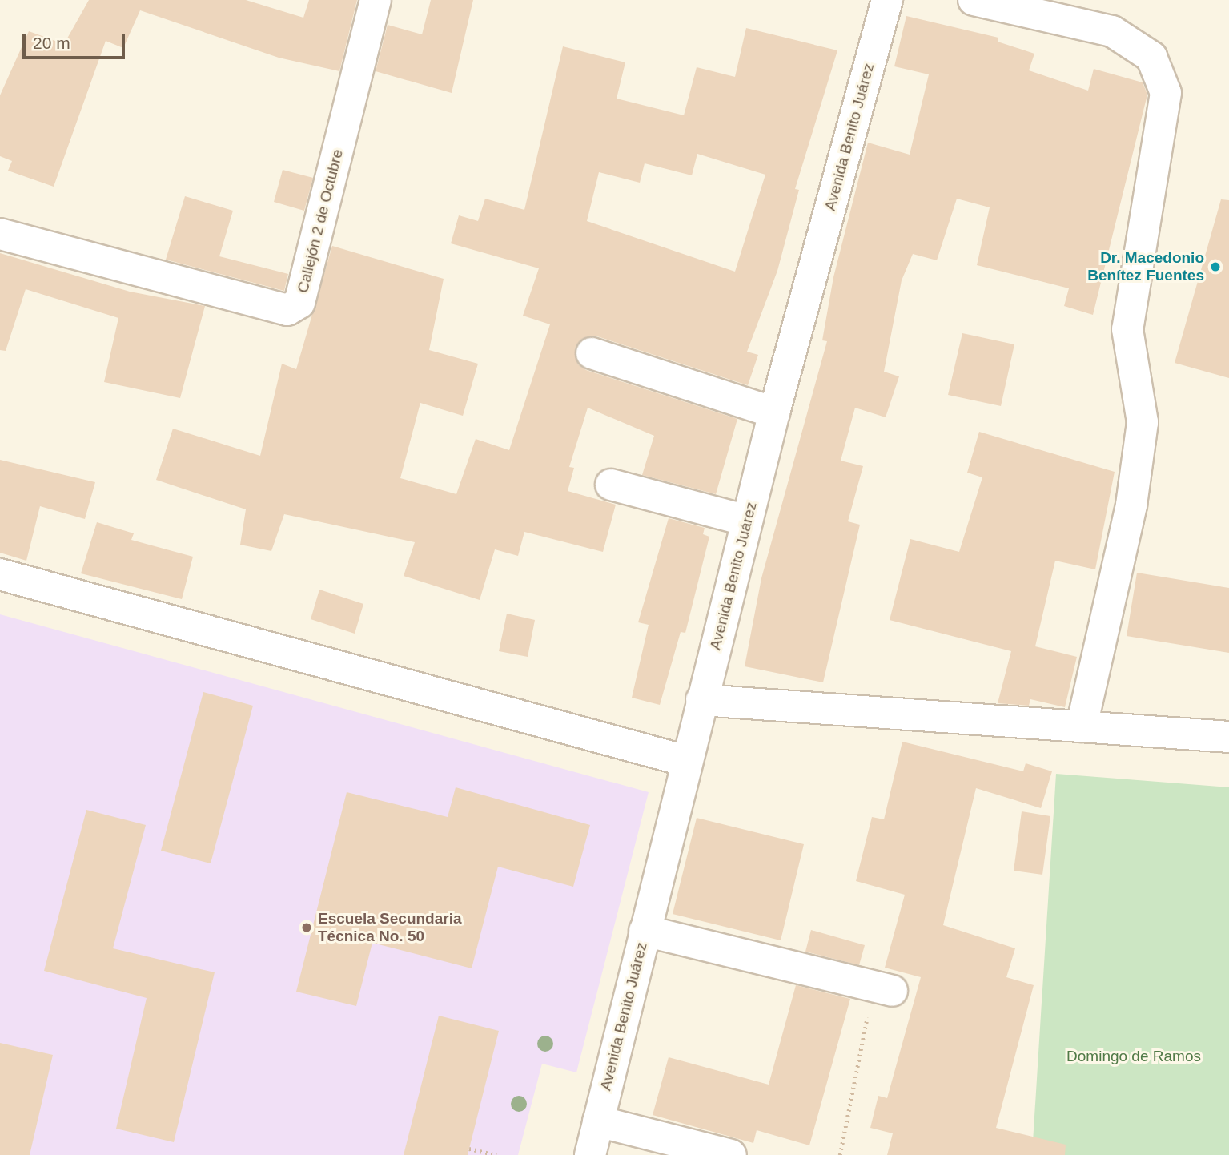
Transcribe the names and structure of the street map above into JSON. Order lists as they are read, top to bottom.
{
  "streets": {
    "street": ["Avenida Benito Juárez", "Callejón 2 de Octubre"]
  },
  "parks": ["Domingo de Ramos"],
  "places": ["Dr. Macedonio Benítez Fuentes", "Escuela Secundaria Técnica No. 50"],
  "scale_bar": "20 m"
}
